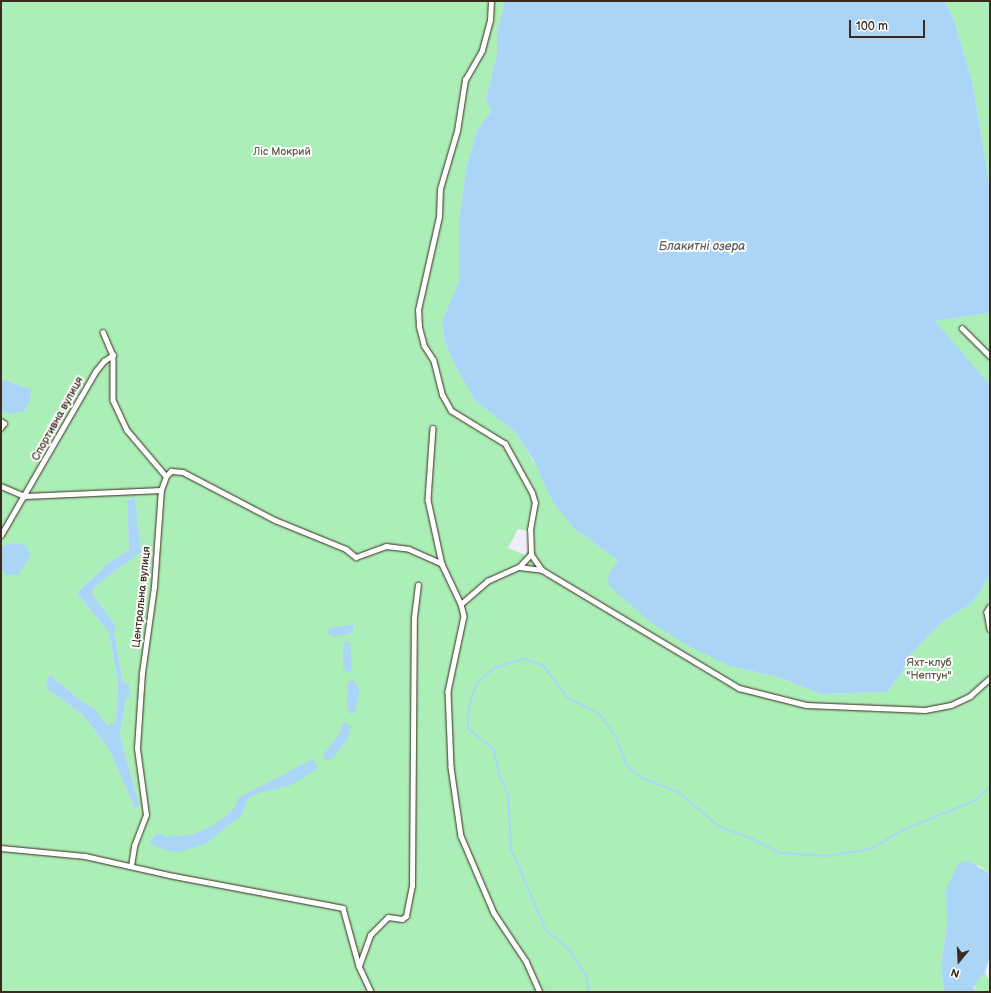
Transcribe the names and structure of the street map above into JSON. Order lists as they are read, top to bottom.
{
  "streets": {
    "street": ["Спортивна вулиця", "Центральна вулиця"]
  },
  "water": ["Блакитні озера"],
  "parks": ["Ліс Мокрий", "Яхт-клуб \"Нептун\""],
  "scale_bar": "100 m",
  "north": "bottom"
}
